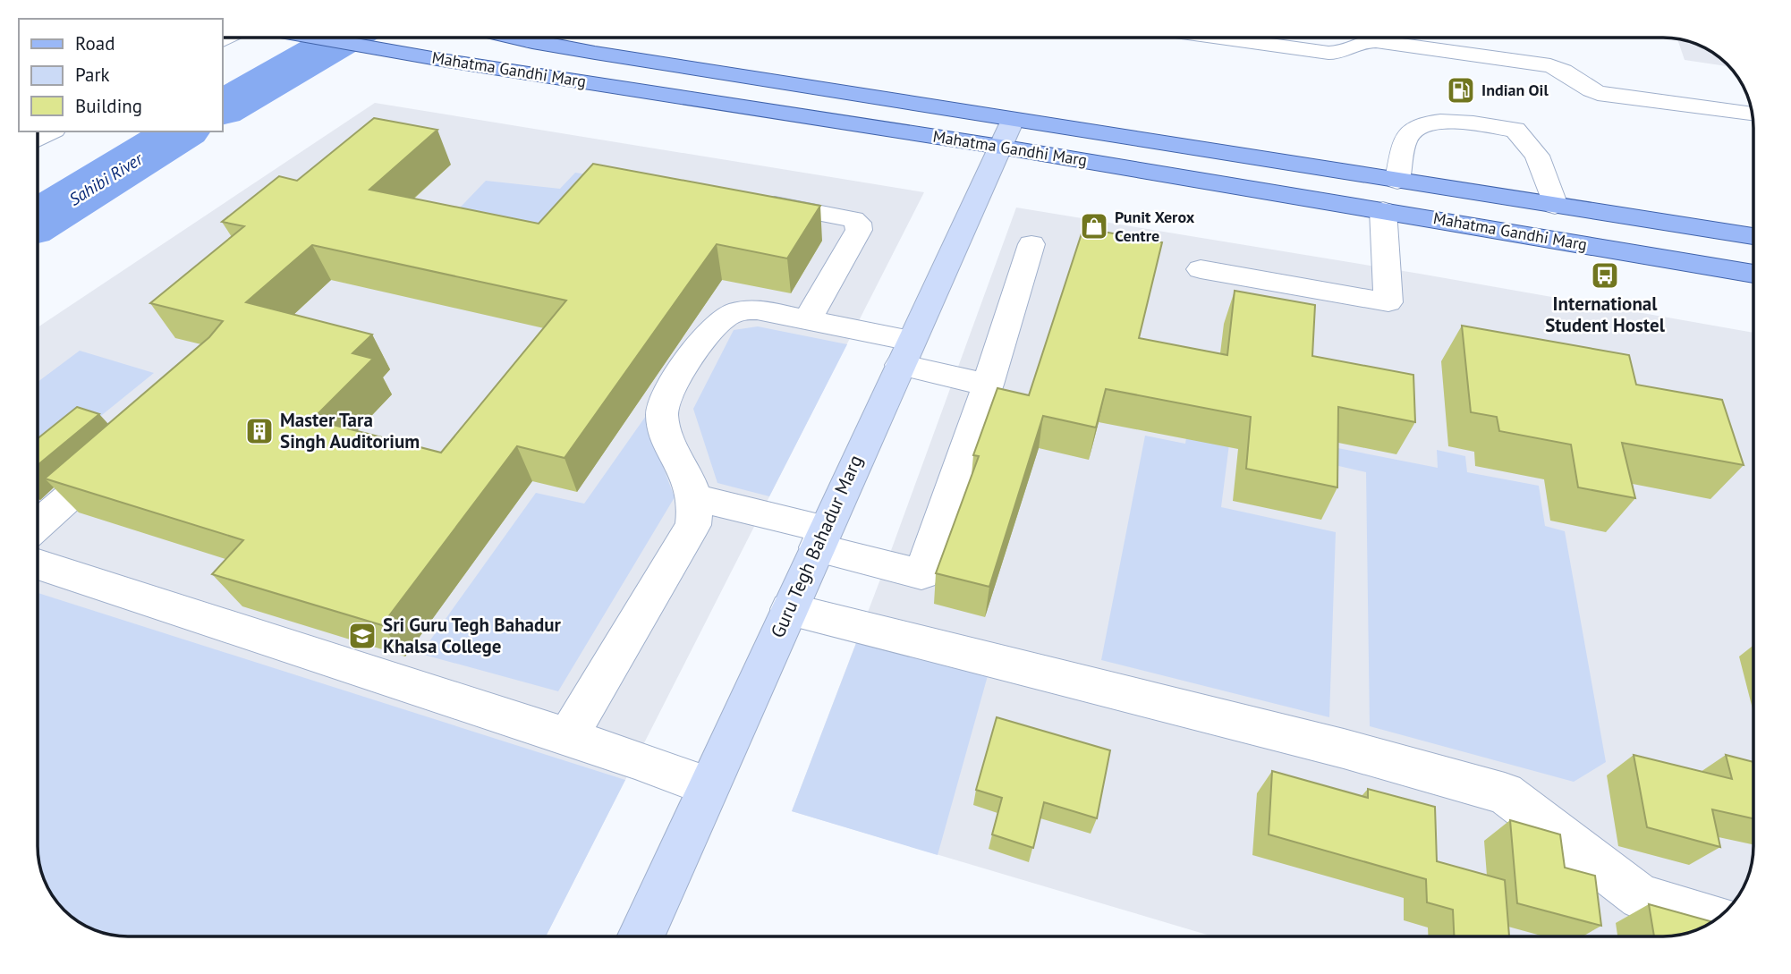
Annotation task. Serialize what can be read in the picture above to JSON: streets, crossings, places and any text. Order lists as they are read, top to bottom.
{
  "streets": {
    "main road": ["Mahatma Gandhi Marg"],
    "street": ["Guru Tegh Bahadur Marg"]
  },
  "crossings": [
    ["Mahatma Gandhi Marg", "Guru Tegh Bahadur Marg"]
  ],
  "water": ["Sahibi River"],
  "places": {
    "fuel station": ["Indian Oil"],
    "shop": ["Punit Xerox Centre"],
    "bus stop": ["International Student Hostel"],
    "building": ["Master Tara Singh Auditorium"],
    "school or university": ["Sri Guru Tegh Bahadur Khalsa College"]
  },
  "legend": ["Road", "Park", "Building"]
}
